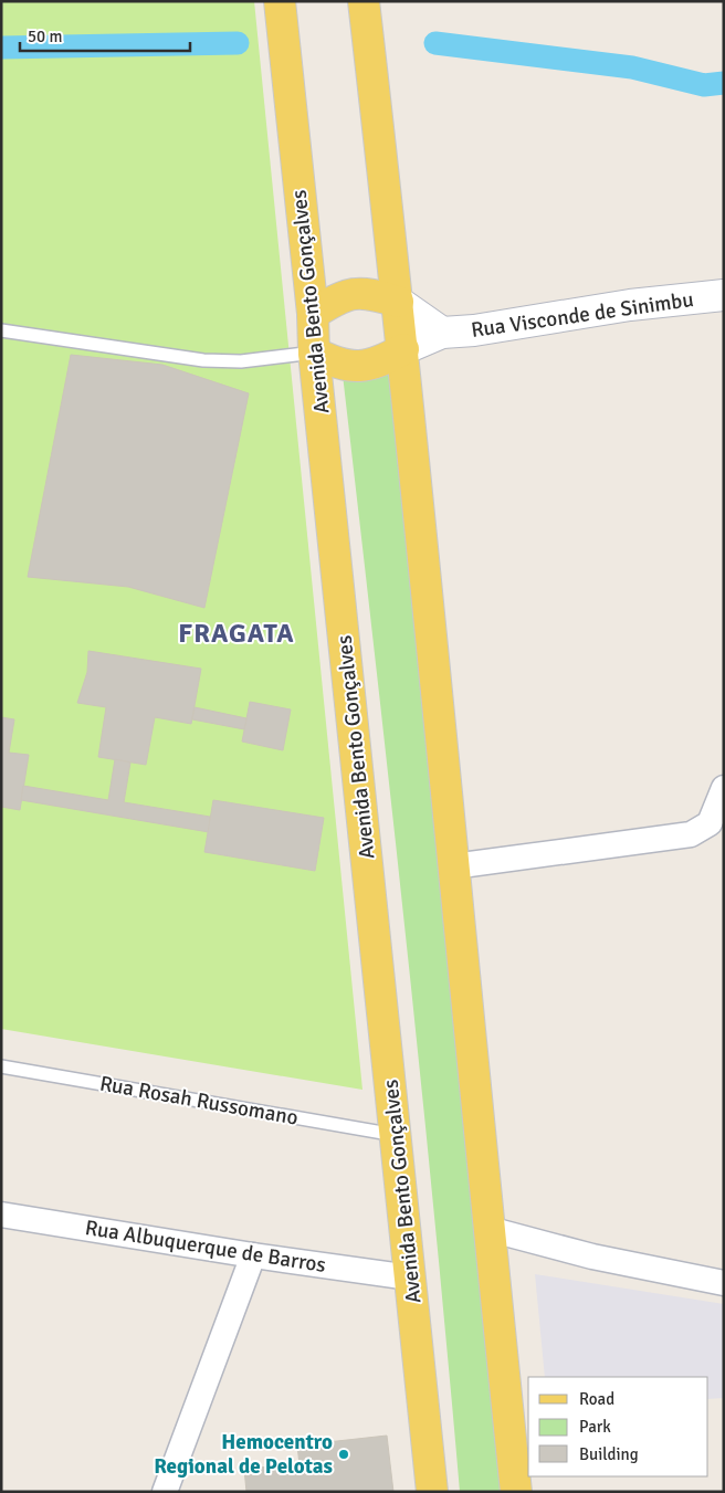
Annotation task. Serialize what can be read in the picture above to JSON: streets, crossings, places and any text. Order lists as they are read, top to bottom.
{
  "streets": {
    "main road": ["Avenida Bento Gonçalves"],
    "street": ["Rua Visconde de Sinimbu", "Rua Albuquerque de Barros"],
    "lane": ["Rua Rosah Russomano"]
  },
  "crossings": [
    ["Avenida Bento Gonçalves", "Rua Visconde de Sinimbu"],
    ["Avenida Bento Gonçalves", "Rua Rosah Russomano"],
    ["Avenida Bento Gonçalves", "Rua Albuquerque de Barros"]
  ],
  "districts": ["FRAGATA"],
  "places": ["Hemocentro Regional de Pelotas"],
  "legend": ["Road", "Park", "Building"],
  "scale_bar": "50 m"
}
